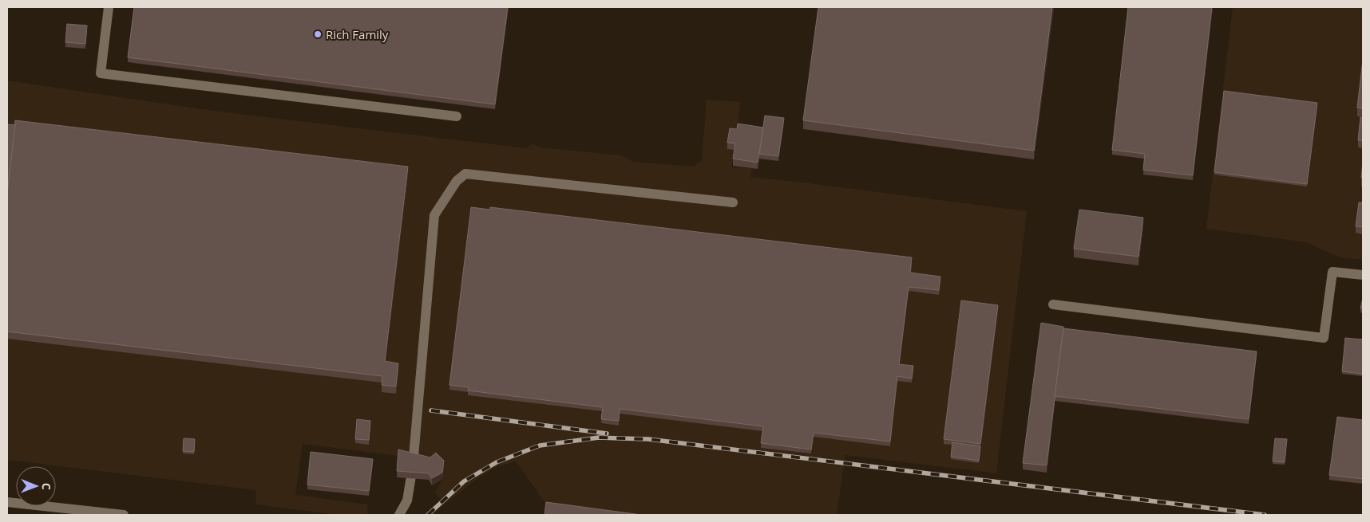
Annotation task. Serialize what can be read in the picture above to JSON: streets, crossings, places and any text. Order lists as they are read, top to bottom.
{
  "places": ["Rich Family"],
  "north": "right"
}
